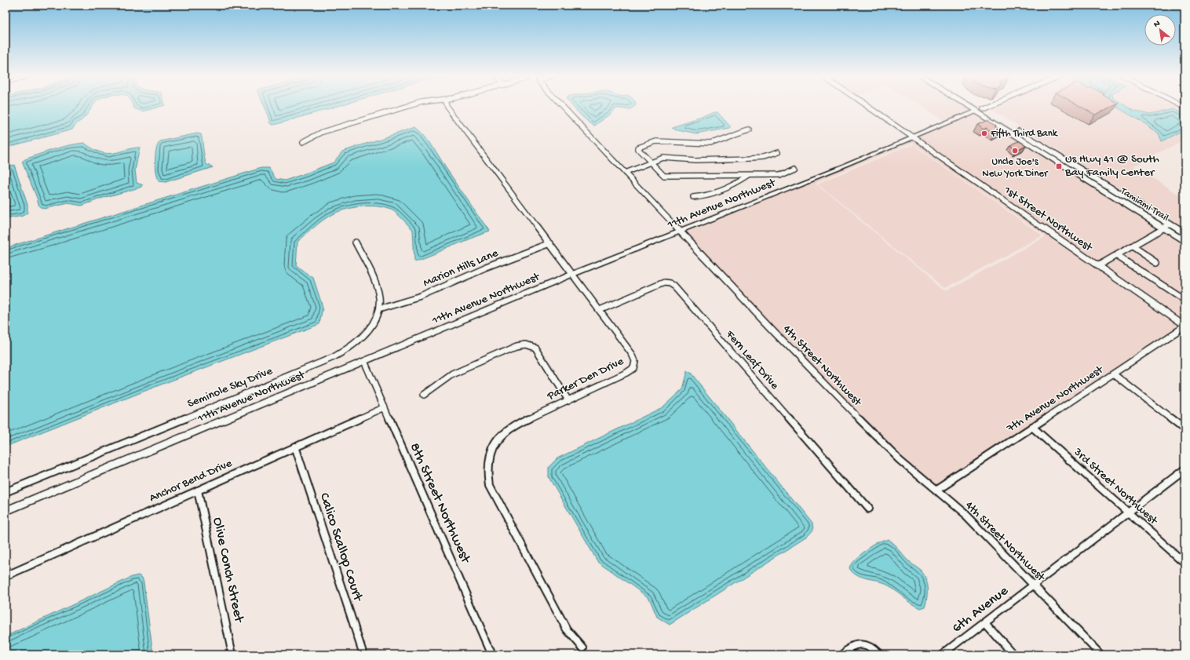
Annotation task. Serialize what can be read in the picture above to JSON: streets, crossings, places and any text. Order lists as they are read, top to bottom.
{
  "streets": {
    "main road": ["Tamiami Trail"],
    "street": [
      "11th Avenue Northwest",
      "1st Street Northwest",
      "Marion Hills Lane",
      "Fern Leaf Drive",
      "4th Street Northwest",
      "Parker Den Drive",
      "Seminole Sky Drive",
      "7th Avenue Northwest",
      "Anchor Bend Drive",
      "3rd Street Northwest",
      "8th Street Northwest",
      "Calico Scallop Court",
      "Olive Conch Street",
      "6th Avenue"
    ]
  },
  "crossings": [
    ["11th Avenue Northwest", "Tamiami Trail"],
    ["11th Avenue Northwest", "1st Street Northwest"],
    ["11th Avenue Northwest", "4th Street Northwest"],
    ["11th Avenue Northwest", "Parker Den Drive"],
    ["11th Avenue Northwest", "8th Street Northwest"],
    ["1st Street Northwest", "7th Avenue Northwest"],
    ["Marion Hills Lane", "Parker Den Drive"],
    ["Marion Hills Lane", "Seminole Sky Drive"],
    ["Fern Leaf Drive", "Parker Den Drive"],
    ["4th Street Northwest", "7th Avenue Northwest"],
    ["4th Street Northwest", "6th Avenue"],
    ["7th Avenue Northwest", "3rd Street Northwest"],
    ["Anchor Bend Drive", "8th Street Northwest"],
    ["Anchor Bend Drive", "Calico Scallop Court"],
    ["Anchor Bend Drive", "Olive Conch Street"],
    ["3rd Street Northwest", "6th Avenue"]
  ],
  "places": {
    "other": ["Fifth Third Bank", "Uncle Joe's New York Diner"],
    "transit": ["Us Hwy 41 @ South Bay Family Center"]
  },
  "north": "top left"
}
